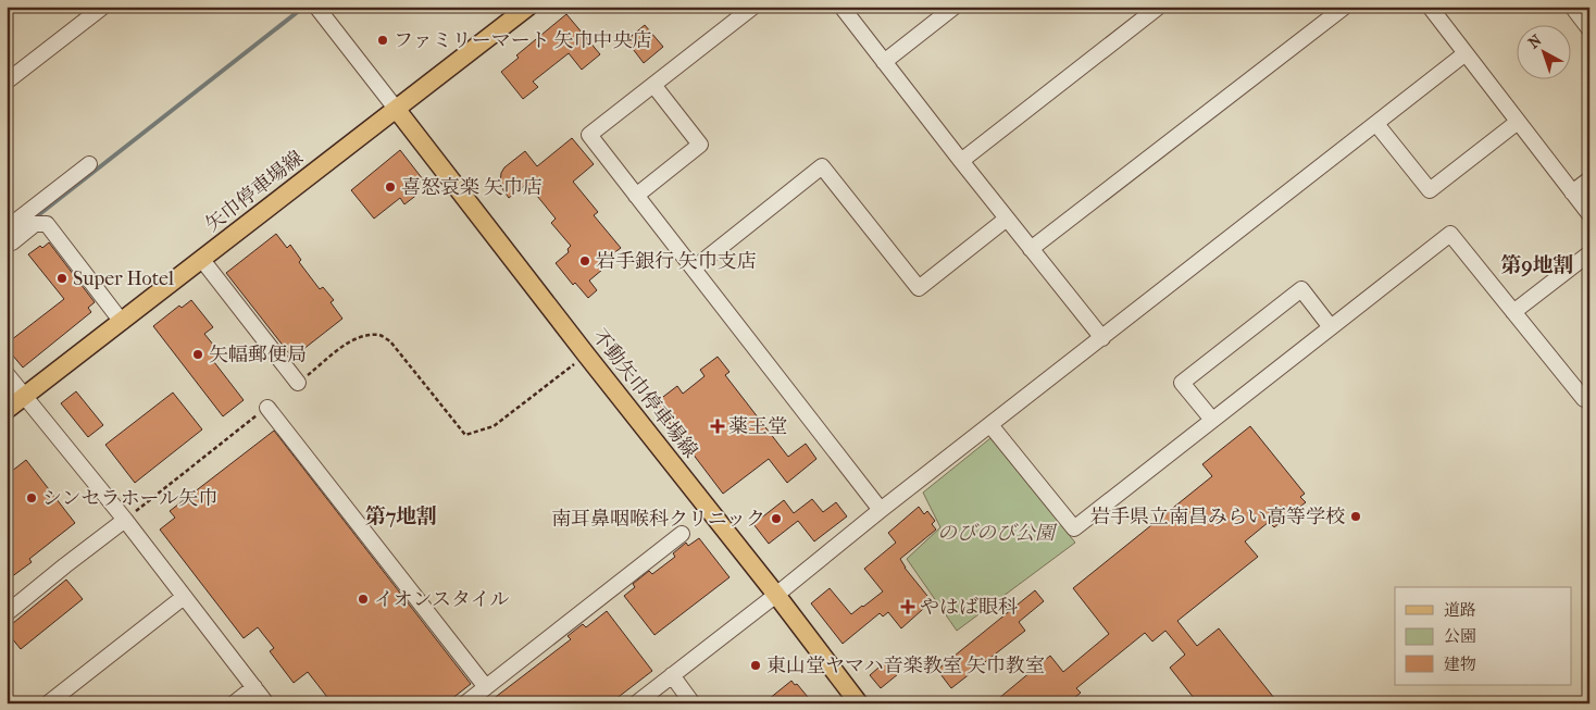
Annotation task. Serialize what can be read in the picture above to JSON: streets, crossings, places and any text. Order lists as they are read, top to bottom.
{
  "streets": {
    "main road": ["矢巾停車場線", "不動矢巾停車場線"]
  },
  "crossings": [
    ["矢巾停車場線", "不動矢巾停車場線"]
  ],
  "districts": ["第9地割", "第7地割"],
  "parks": ["のびのび公園"],
  "places": {
    "other": [
      "ファミリーマート 矢巾中央店",
      "喜怒哀楽 矢巾店",
      "岩手銀行 矢巾支店",
      "Super Hotel",
      "矢幅郵便局",
      "シンセラホール矢巾",
      "岩手県立南昌みらい高等学校",
      "南耳鼻咽喉科クリニック",
      "イオンスタイル",
      "東山堂ヤマハ音楽教室 矢巾教室"
    ],
    "health": ["薬王堂", "やはば眼科"]
  },
  "legend": ["道路", "公園", "建物"],
  "north": "top left"
}
